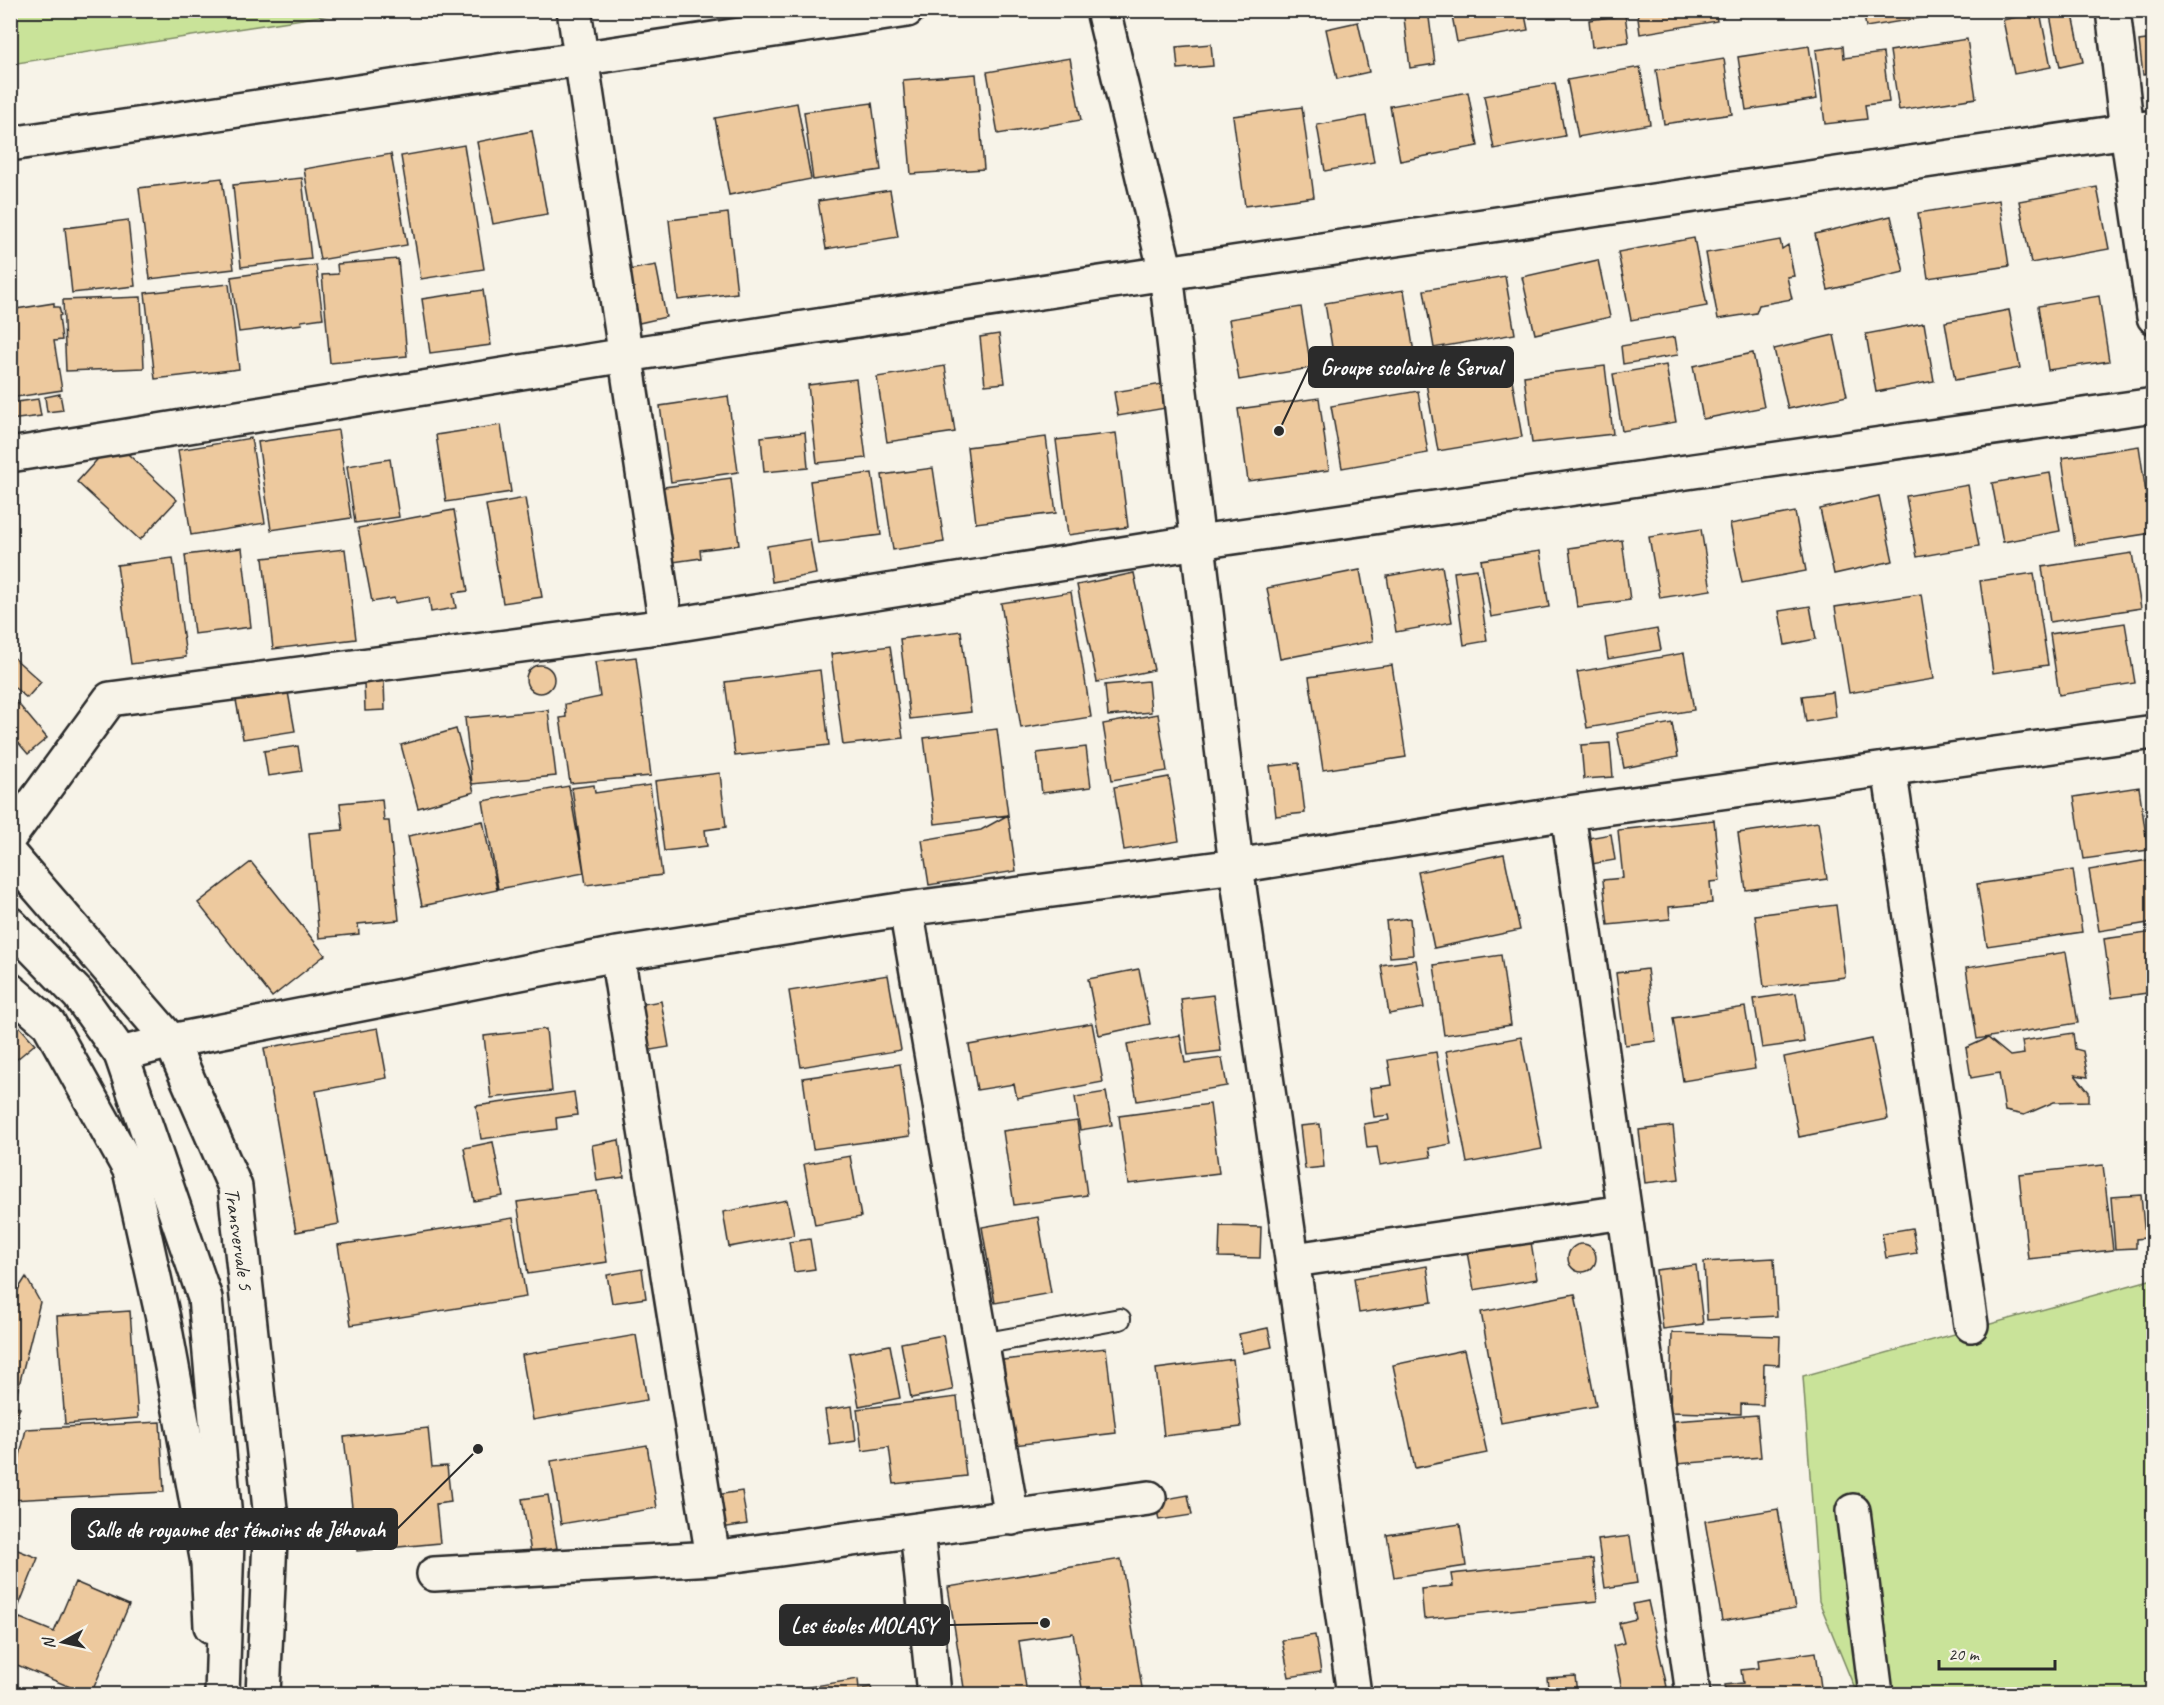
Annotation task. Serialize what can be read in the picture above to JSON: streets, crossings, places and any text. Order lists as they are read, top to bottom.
{
  "streets": {
    "street": ["Transvervale 5"]
  },
  "places": ["Groupe scolaire le Serval", "Salle de royaume des témoins de Jéhovah", "Les écoles MOLASY"],
  "scale_bar": "20 m",
  "north": "left"
}
